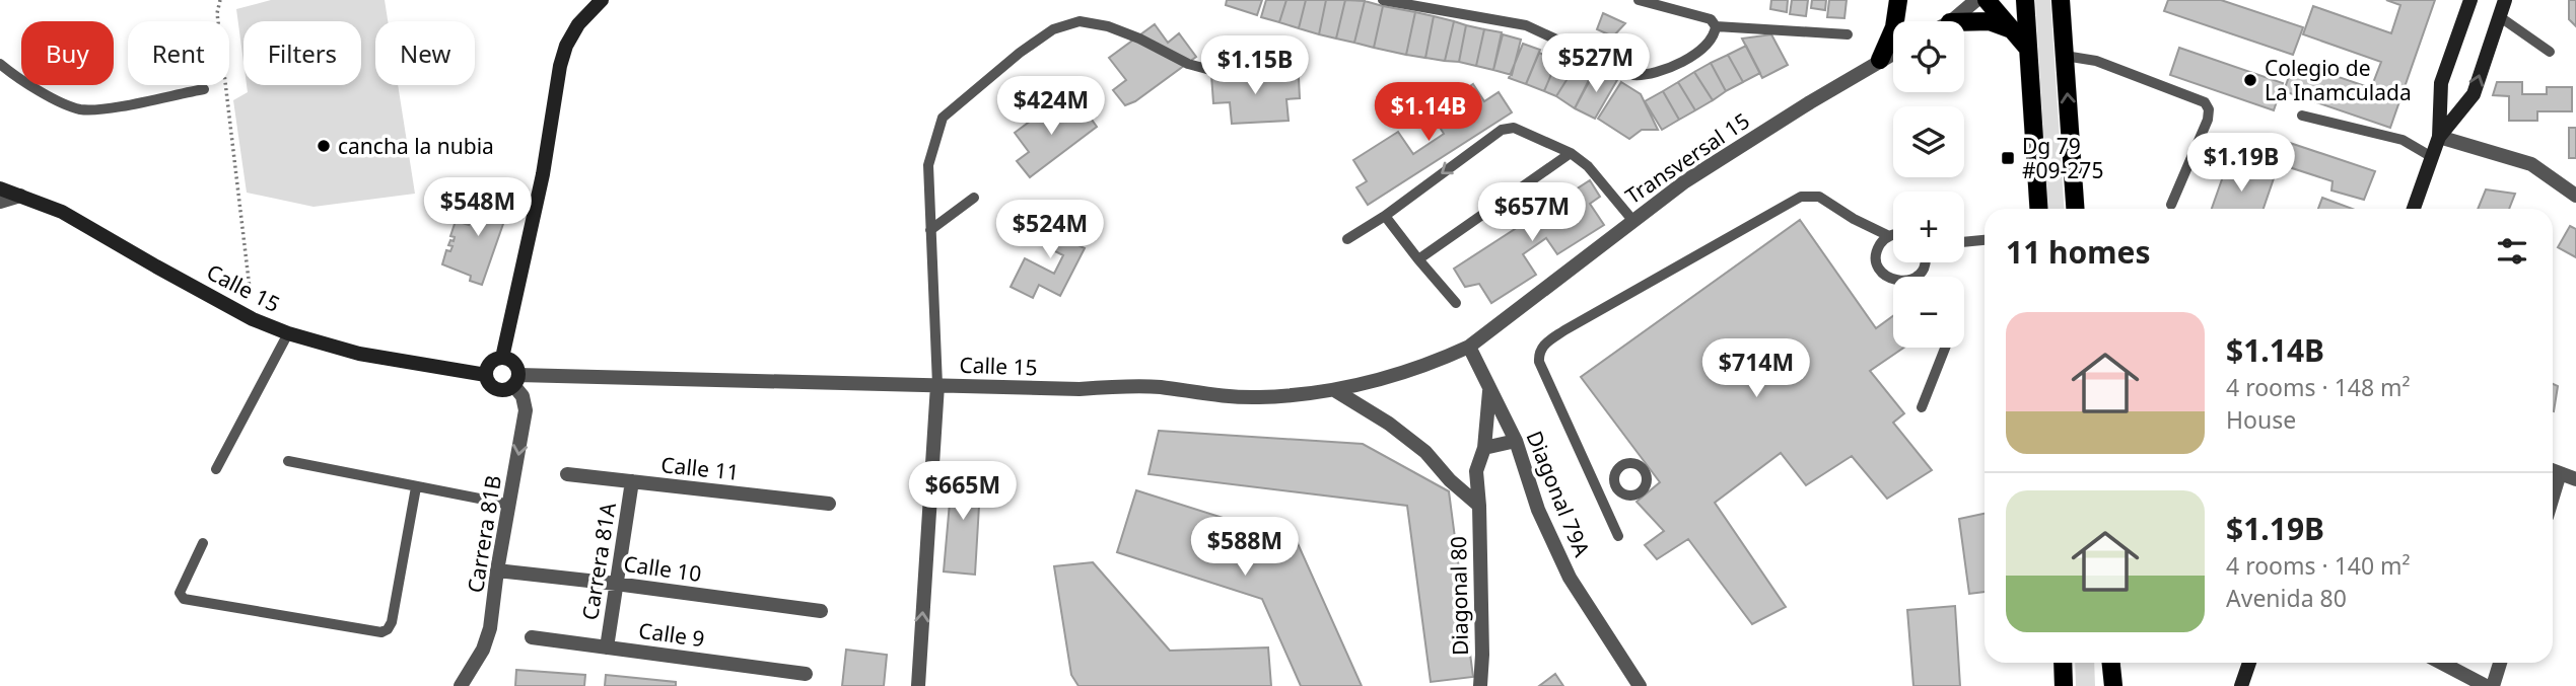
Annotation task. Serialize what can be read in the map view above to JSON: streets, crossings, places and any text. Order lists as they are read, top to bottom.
{
  "streets": {
    "street": [
      "Transversal 15",
      "Calle 15",
      "Calle 11",
      "Diagonal 79A",
      "Carrera 81B",
      "Carrera 81A",
      "Calle 10",
      "Diagonal 80",
      "Calle 9"
    ]
  },
  "crossings": [
    ["Transversal 15", "Calle 15"],
    ["Transversal 15", "Diagonal 79A"],
    ["Calle 15", "Diagonal 79A"],
    ["Calle 15", "Carrera 81B"],
    ["Calle 15", "Diagonal 80"],
    ["Calle 11", "Carrera 81A"],
    ["Diagonal 79A", "Diagonal 80"],
    ["Carrera 81B", "Calle 10"],
    ["Carrera 81A", "Calle 10"],
    ["Carrera 81A", "Calle 9"]
  ],
  "one_way": ["Carrera 81B"],
  "places": {
    "other": ["Colegio de La Inamculada", "cancha la nubia"],
    "transit": ["Dg 79 #09-275"]
  },
  "page": {
    "map_buttons": ["+", "−"],
    "chip": [
      "Buy",
      "Rent",
      "Filters",
      "New"
    ],
    "price": [
      "$527M",
      "$1.15B",
      "$424M",
      "$1.14B",
      "$1.19B",
      "$548M",
      "$657M",
      "$524M",
      "$714M",
      "$665M",
      "$588M"
    ],
    "heading": "11 homes",
    "list": [
      {
        "name": "$1.14B",
        "note": "4 rooms · 148 m² · House"
      },
      {
        "name": "$1.19B",
        "note": "4 rooms · 140 m² · Avenida 80"
      }
    ]
  }
}
